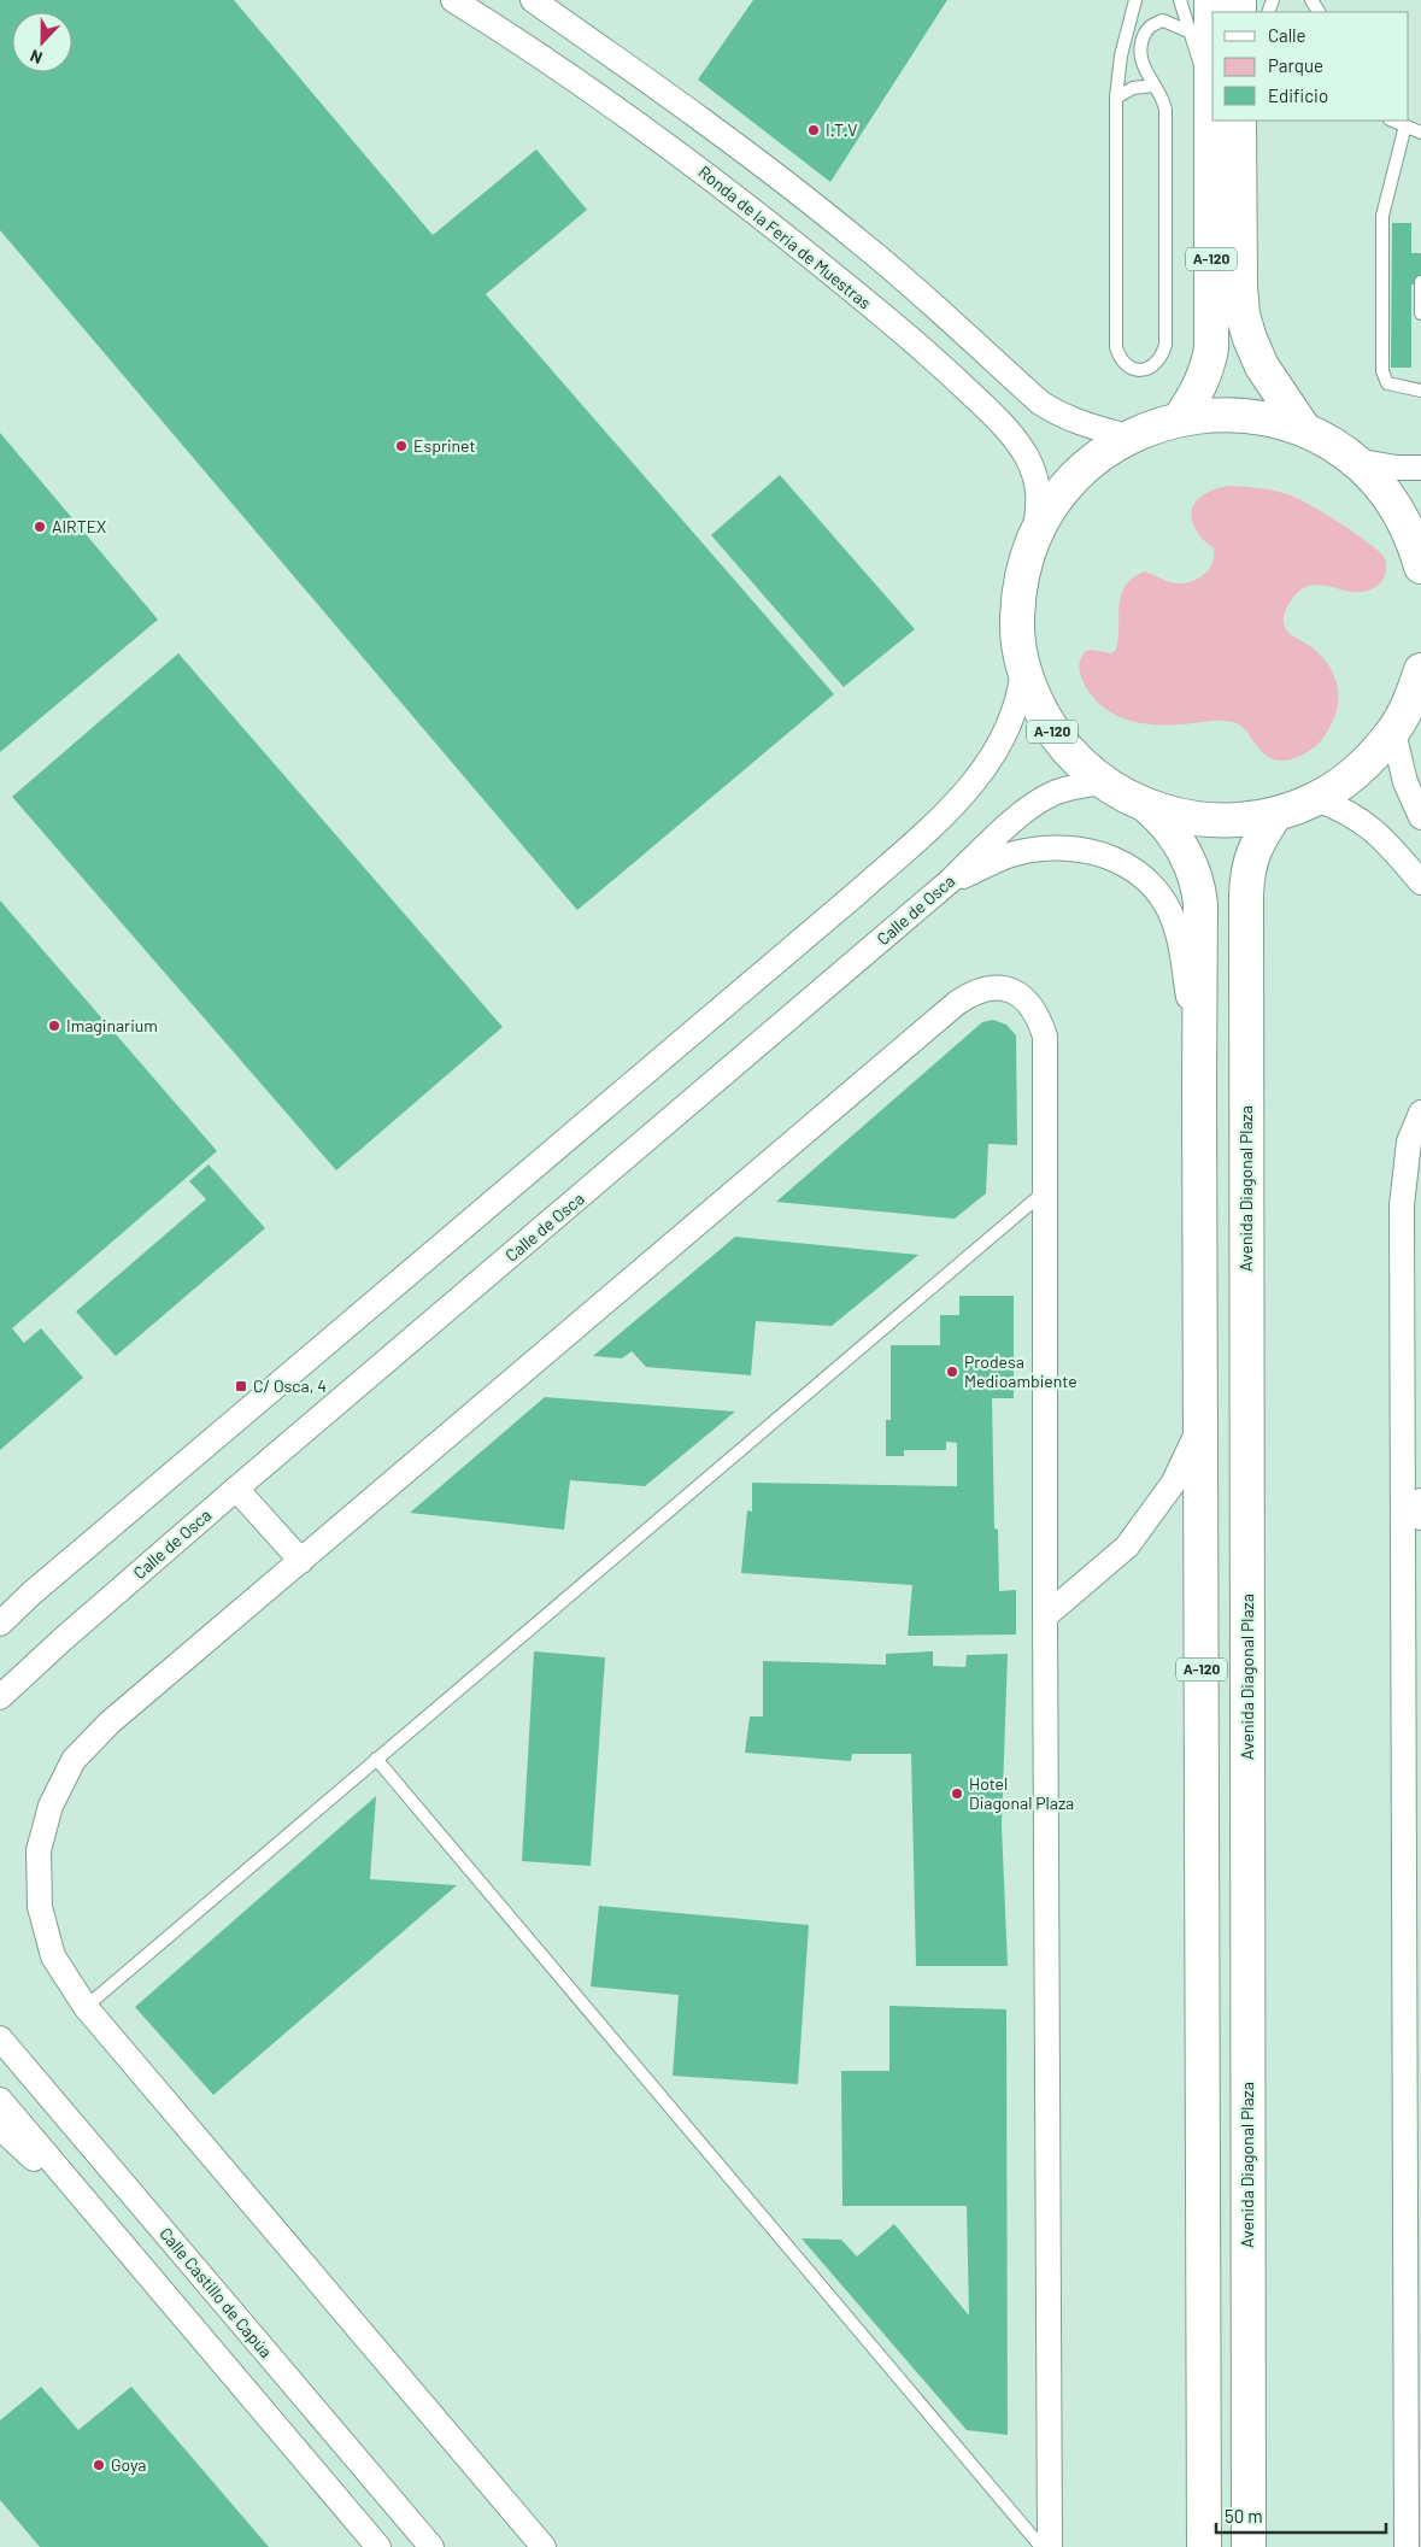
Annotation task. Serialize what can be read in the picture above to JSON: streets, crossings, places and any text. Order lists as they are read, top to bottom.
{
  "streets": {
    "main road": ["A-120", "Avenida Diagonal Plaza"],
    "street": ["Ronda de la Feria de Muestras", "Calle de Osca", "Calle Castillo de Capúa"]
  },
  "crossings": [
    ["Ronda de la Feria de Muestras", "A-120"],
    ["A-120", "Calle de Osca"],
    ["A-120", "Avenida Diagonal Plaza"]
  ],
  "places": {
    "other": [
      "I.T.V",
      "Esprinet",
      "AIRTEX",
      "Imaginarium",
      "Prodesa Medioambiente",
      "Hotel Diagonal Plaza",
      "Goya"
    ],
    "transit": ["C/ Osca, 4"]
  },
  "legend": ["Calle", "Parque", "Edificio"],
  "scale_bar": "50 m",
  "north": "bottom"
}
